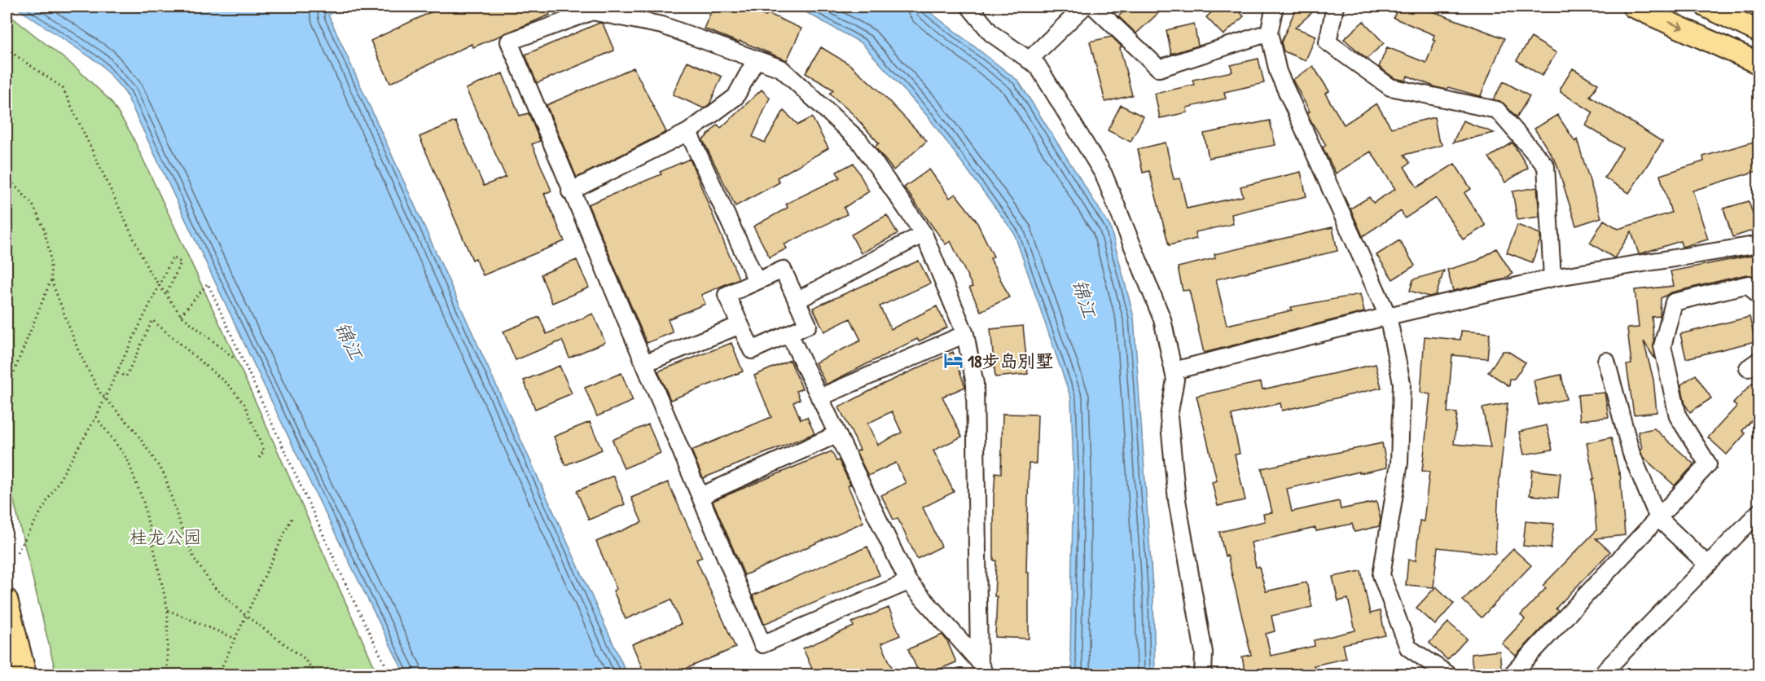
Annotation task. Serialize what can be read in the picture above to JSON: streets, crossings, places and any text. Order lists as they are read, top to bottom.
{
  "water": ["锦江"],
  "parks": ["桂龙公园"],
  "places": {
    "hotel": ["18步岛别墅"]
  }
}
